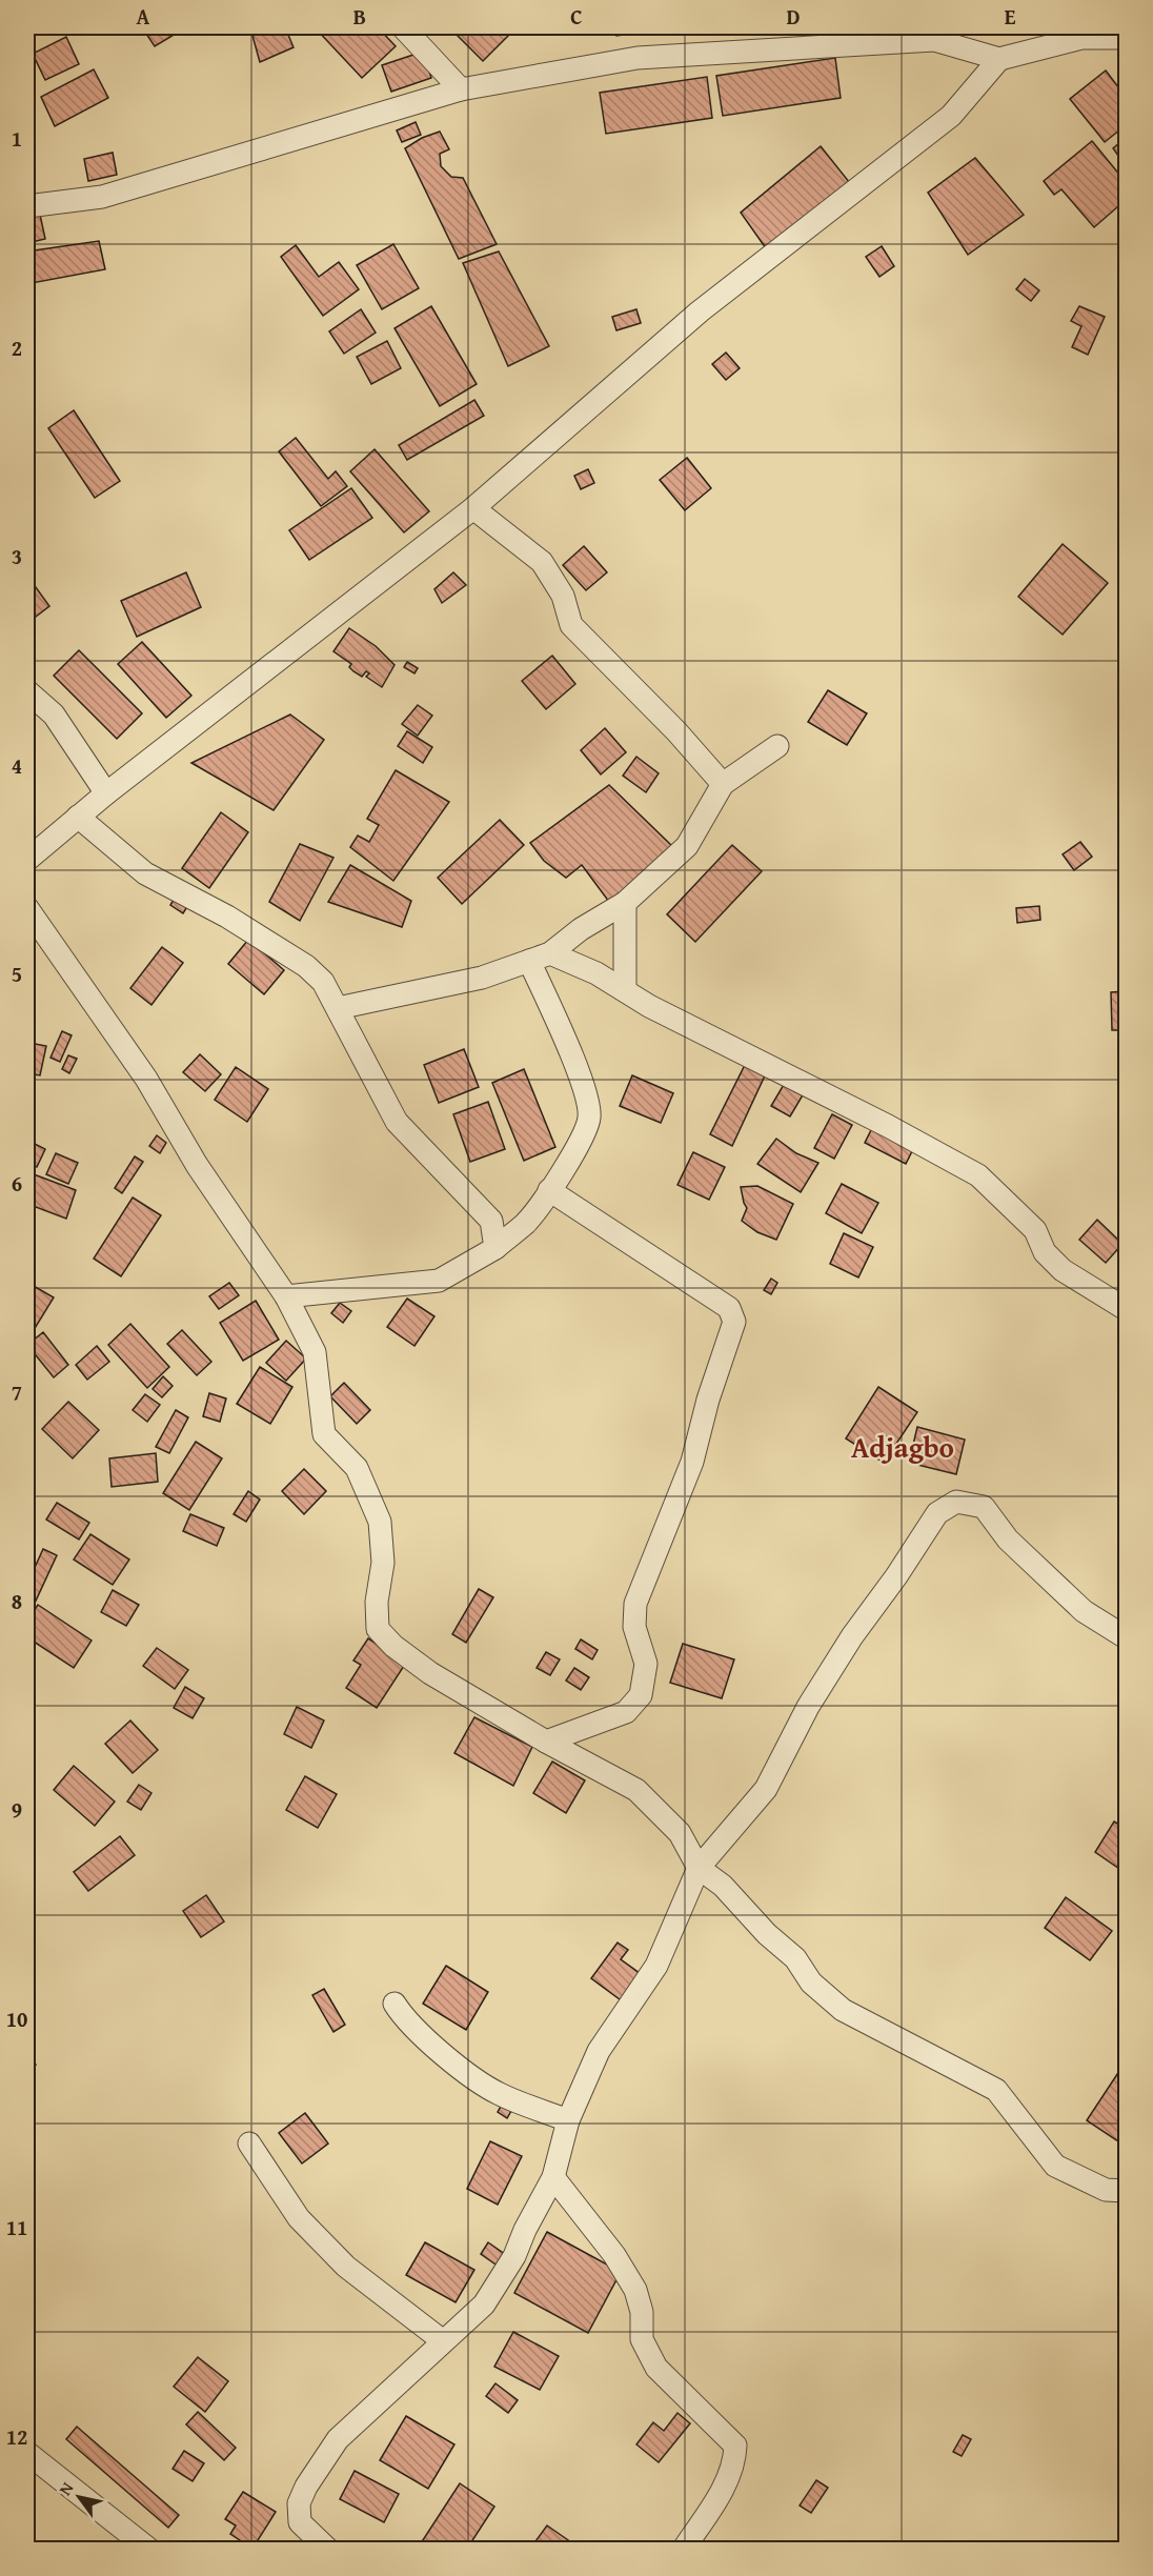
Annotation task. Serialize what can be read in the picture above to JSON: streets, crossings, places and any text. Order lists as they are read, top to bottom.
{
  "districts": ["Adjagbo"],
  "north": "top left",
  "grid": {
    "columns": [
      "A",
      "B",
      "C",
      "D",
      "E"
    ],
    "rows": [
      "1",
      "2",
      "3",
      "4",
      "5",
      "6",
      "7",
      "8",
      "9",
      "10",
      "11",
      "12"
    ]
  }
}
